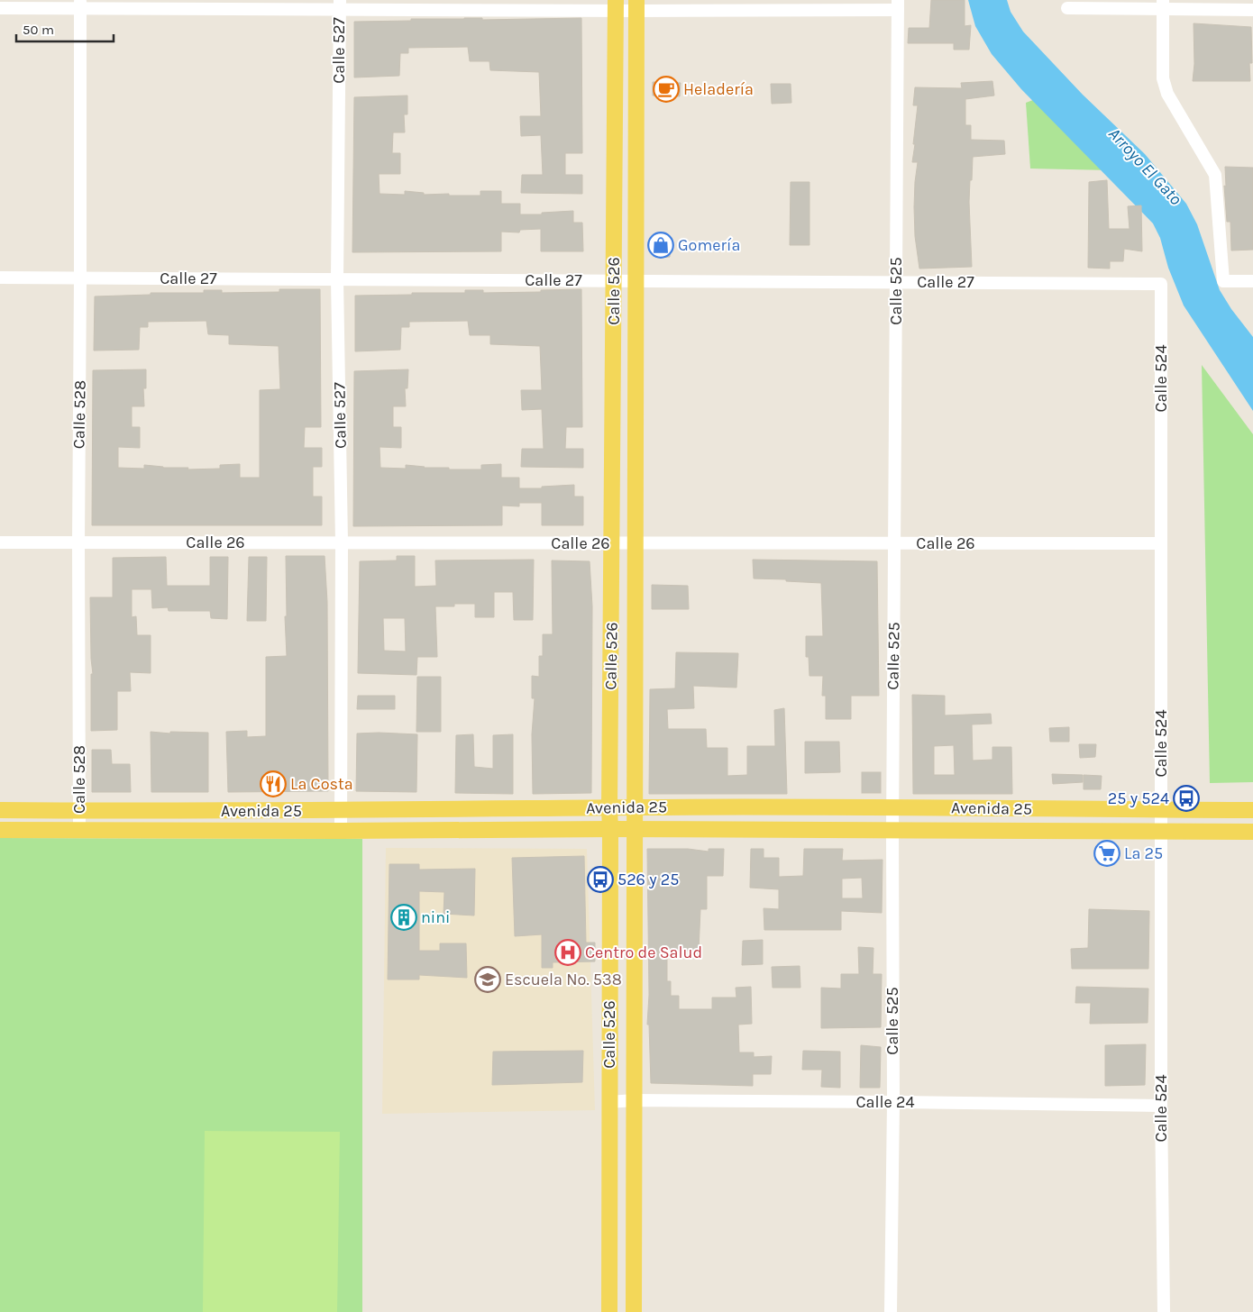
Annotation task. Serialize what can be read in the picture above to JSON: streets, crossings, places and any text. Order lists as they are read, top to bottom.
{
  "streets": {
    "main road": ["Calle 526", "Avenida 25"],
    "street": [
      "Calle 527",
      "Calle 27",
      "Calle 525",
      "Calle 524",
      "Calle 528",
      "Calle 26",
      "Calle 24"
    ]
  },
  "crossings": [
    ["Calle 527", "Calle 27"],
    ["Calle 527", "Calle 26"],
    ["Calle 527", "Avenida 25"],
    ["Calle 27", "Calle 526"],
    ["Calle 27", "Calle 525"],
    ["Calle 27", "Calle 524"],
    ["Calle 27", "Calle 528"],
    ["Calle 526", "Calle 26"],
    ["Calle 526", "Avenida 25"],
    ["Calle 526", "Calle 24"],
    ["Calle 525", "Calle 26"],
    ["Calle 525", "Avenida 25"],
    ["Calle 525", "Calle 24"],
    ["Calle 524", "Calle 26"],
    ["Calle 524", "Avenida 25"],
    ["Calle 524", "Calle 24"],
    ["Calle 528", "Calle 26"],
    ["Calle 528", "Avenida 25"]
  ],
  "water": ["Arroyo El Gato"],
  "places": {
    "cafe": ["Heladería"],
    "shop": ["Gomería"],
    "restaurant": ["La Costa"],
    "bus stop": ["25 y 524", "526 y 25"],
    "supermarket": ["La 25"],
    "building": ["nini"],
    "hospital": ["Centro de Salud"],
    "school or university": ["Escuela No. 538"]
  },
  "scale_bar": "50 m"
}
